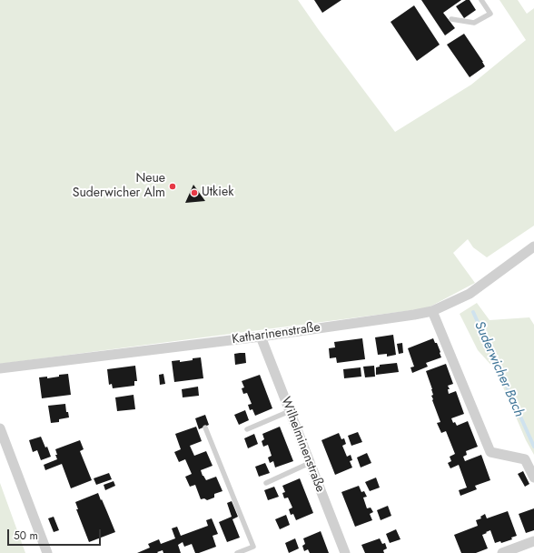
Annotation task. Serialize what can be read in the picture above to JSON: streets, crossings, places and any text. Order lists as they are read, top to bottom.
{
  "streets": {
    "street": ["Katharinenstraße", "Wilhelminenstraße"]
  },
  "crossings": [
    ["Katharinenstraße", "Wilhelminenstraße"]
  ],
  "water": ["Suderwicher Bach"],
  "places": ["Neue Suderwicher Alm", "Utkiek"],
  "scale_bar": "50 m"
}
